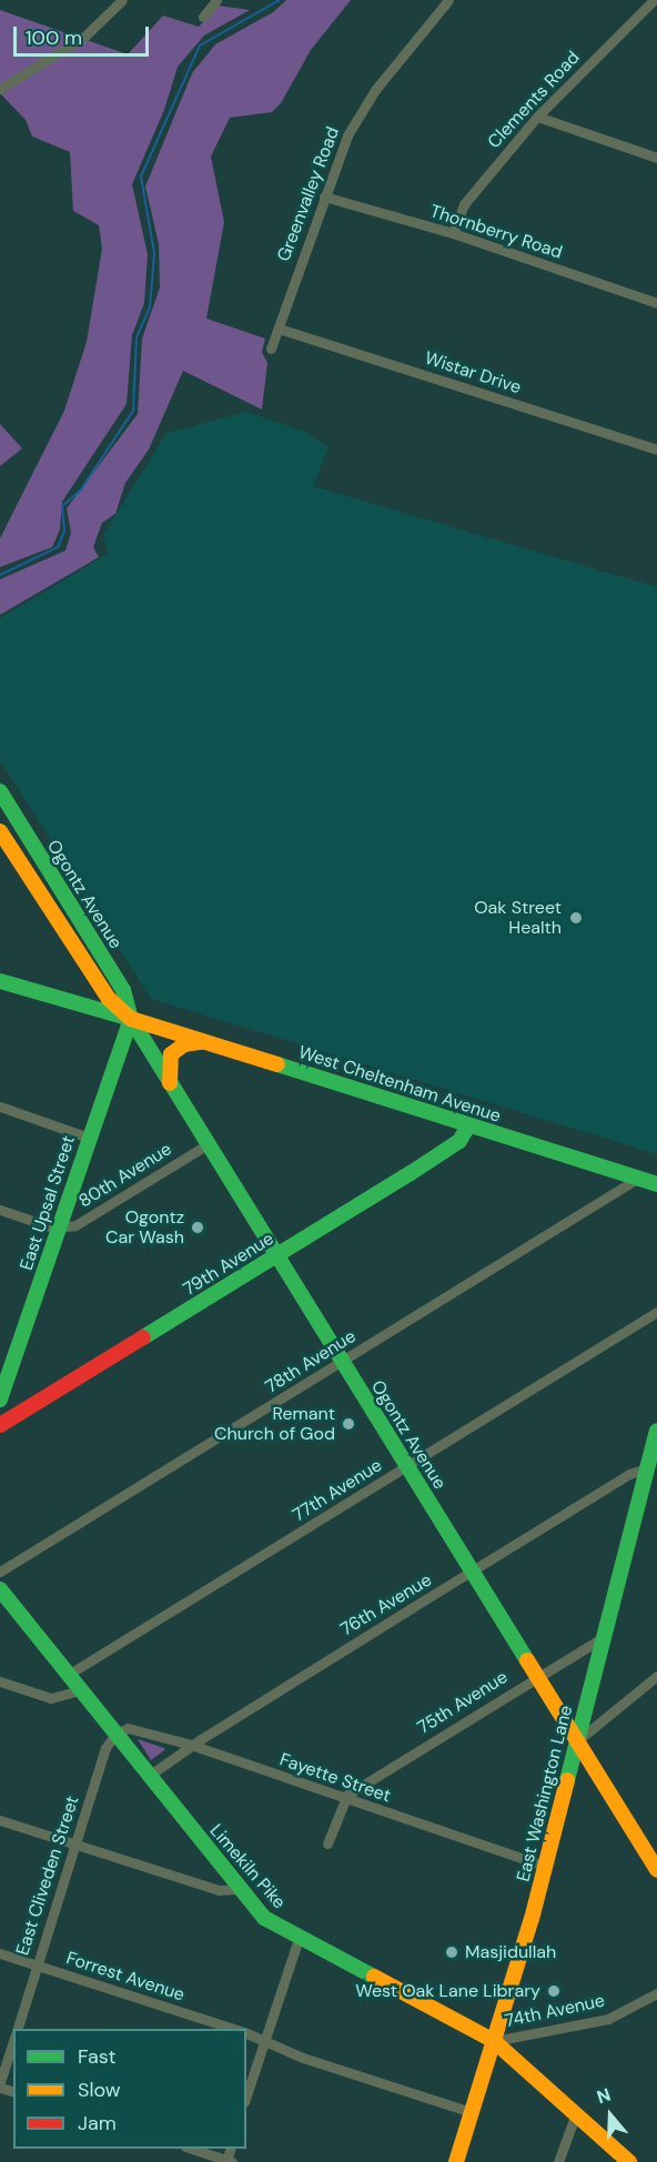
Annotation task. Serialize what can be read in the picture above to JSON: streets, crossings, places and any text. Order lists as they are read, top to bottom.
{
  "streets": {
    "main road": [
      "Ogontz Avenue",
      "West Cheltenham Avenue",
      "East Upsal Street",
      "79th Avenue",
      "East Washington Lane",
      "Limekiln Pike"
    ],
    "street": [
      "Clements Road",
      "Greenvalley Road",
      "Thornberry Road",
      "Wistar Drive",
      "80th Avenue",
      "78th Avenue",
      "77th Avenue",
      "76th Avenue",
      "75th Avenue",
      "Fayette Street",
      "East Cliveden Street",
      "Forrest Avenue",
      "74th Avenue"
    ]
  },
  "crossings": [
    ["Clements Road", "Thornberry Road"],
    ["Greenvalley Road", "Thornberry Road"],
    ["Greenvalley Road", "Wistar Drive"],
    ["Ogontz Avenue", "West Cheltenham Avenue"],
    ["Ogontz Avenue", "80th Avenue"],
    ["Ogontz Avenue", "East Upsal Street"],
    ["Ogontz Avenue", "79th Avenue"],
    ["Ogontz Avenue", "78th Avenue"],
    ["Ogontz Avenue", "77th Avenue"],
    ["Ogontz Avenue", "76th Avenue"],
    ["Ogontz Avenue", "75th Avenue"],
    ["Ogontz Avenue", "East Washington Lane"],
    ["West Cheltenham Avenue", "East Upsal Street"],
    ["West Cheltenham Avenue", "79th Avenue"],
    ["West Cheltenham Avenue", "78th Avenue"],
    ["80th Avenue", "East Upsal Street"],
    ["77th Avenue", "Limekiln Pike"],
    ["76th Avenue", "Fayette Street"],
    ["76th Avenue", "East Washington Lane"],
    ["76th Avenue", "Limekiln Pike"],
    ["75th Avenue", "Fayette Street"],
    ["75th Avenue", "East Washington Lane"],
    ["Fayette Street", "East Washington Lane"],
    ["Fayette Street", "Limekiln Pike"],
    ["Fayette Street", "East Cliveden Street"],
    ["East Washington Lane", "Limekiln Pike"],
    ["East Washington Lane", "Forrest Avenue"],
    ["East Washington Lane", "74th Avenue"],
    ["Limekiln Pike", "East Cliveden Street"],
    ["Limekiln Pike", "74th Avenue"],
    ["East Cliveden Street", "Forrest Avenue"]
  ],
  "places": [
    "Oak Street Health",
    "Ogontz Car Wash",
    "Remant Church of God",
    "Masjidullah",
    "West Oak Lane Library"
  ],
  "legend": ["Fast", "Slow", "Jam"],
  "scale_bar": "100 m",
  "north": "top"
}
